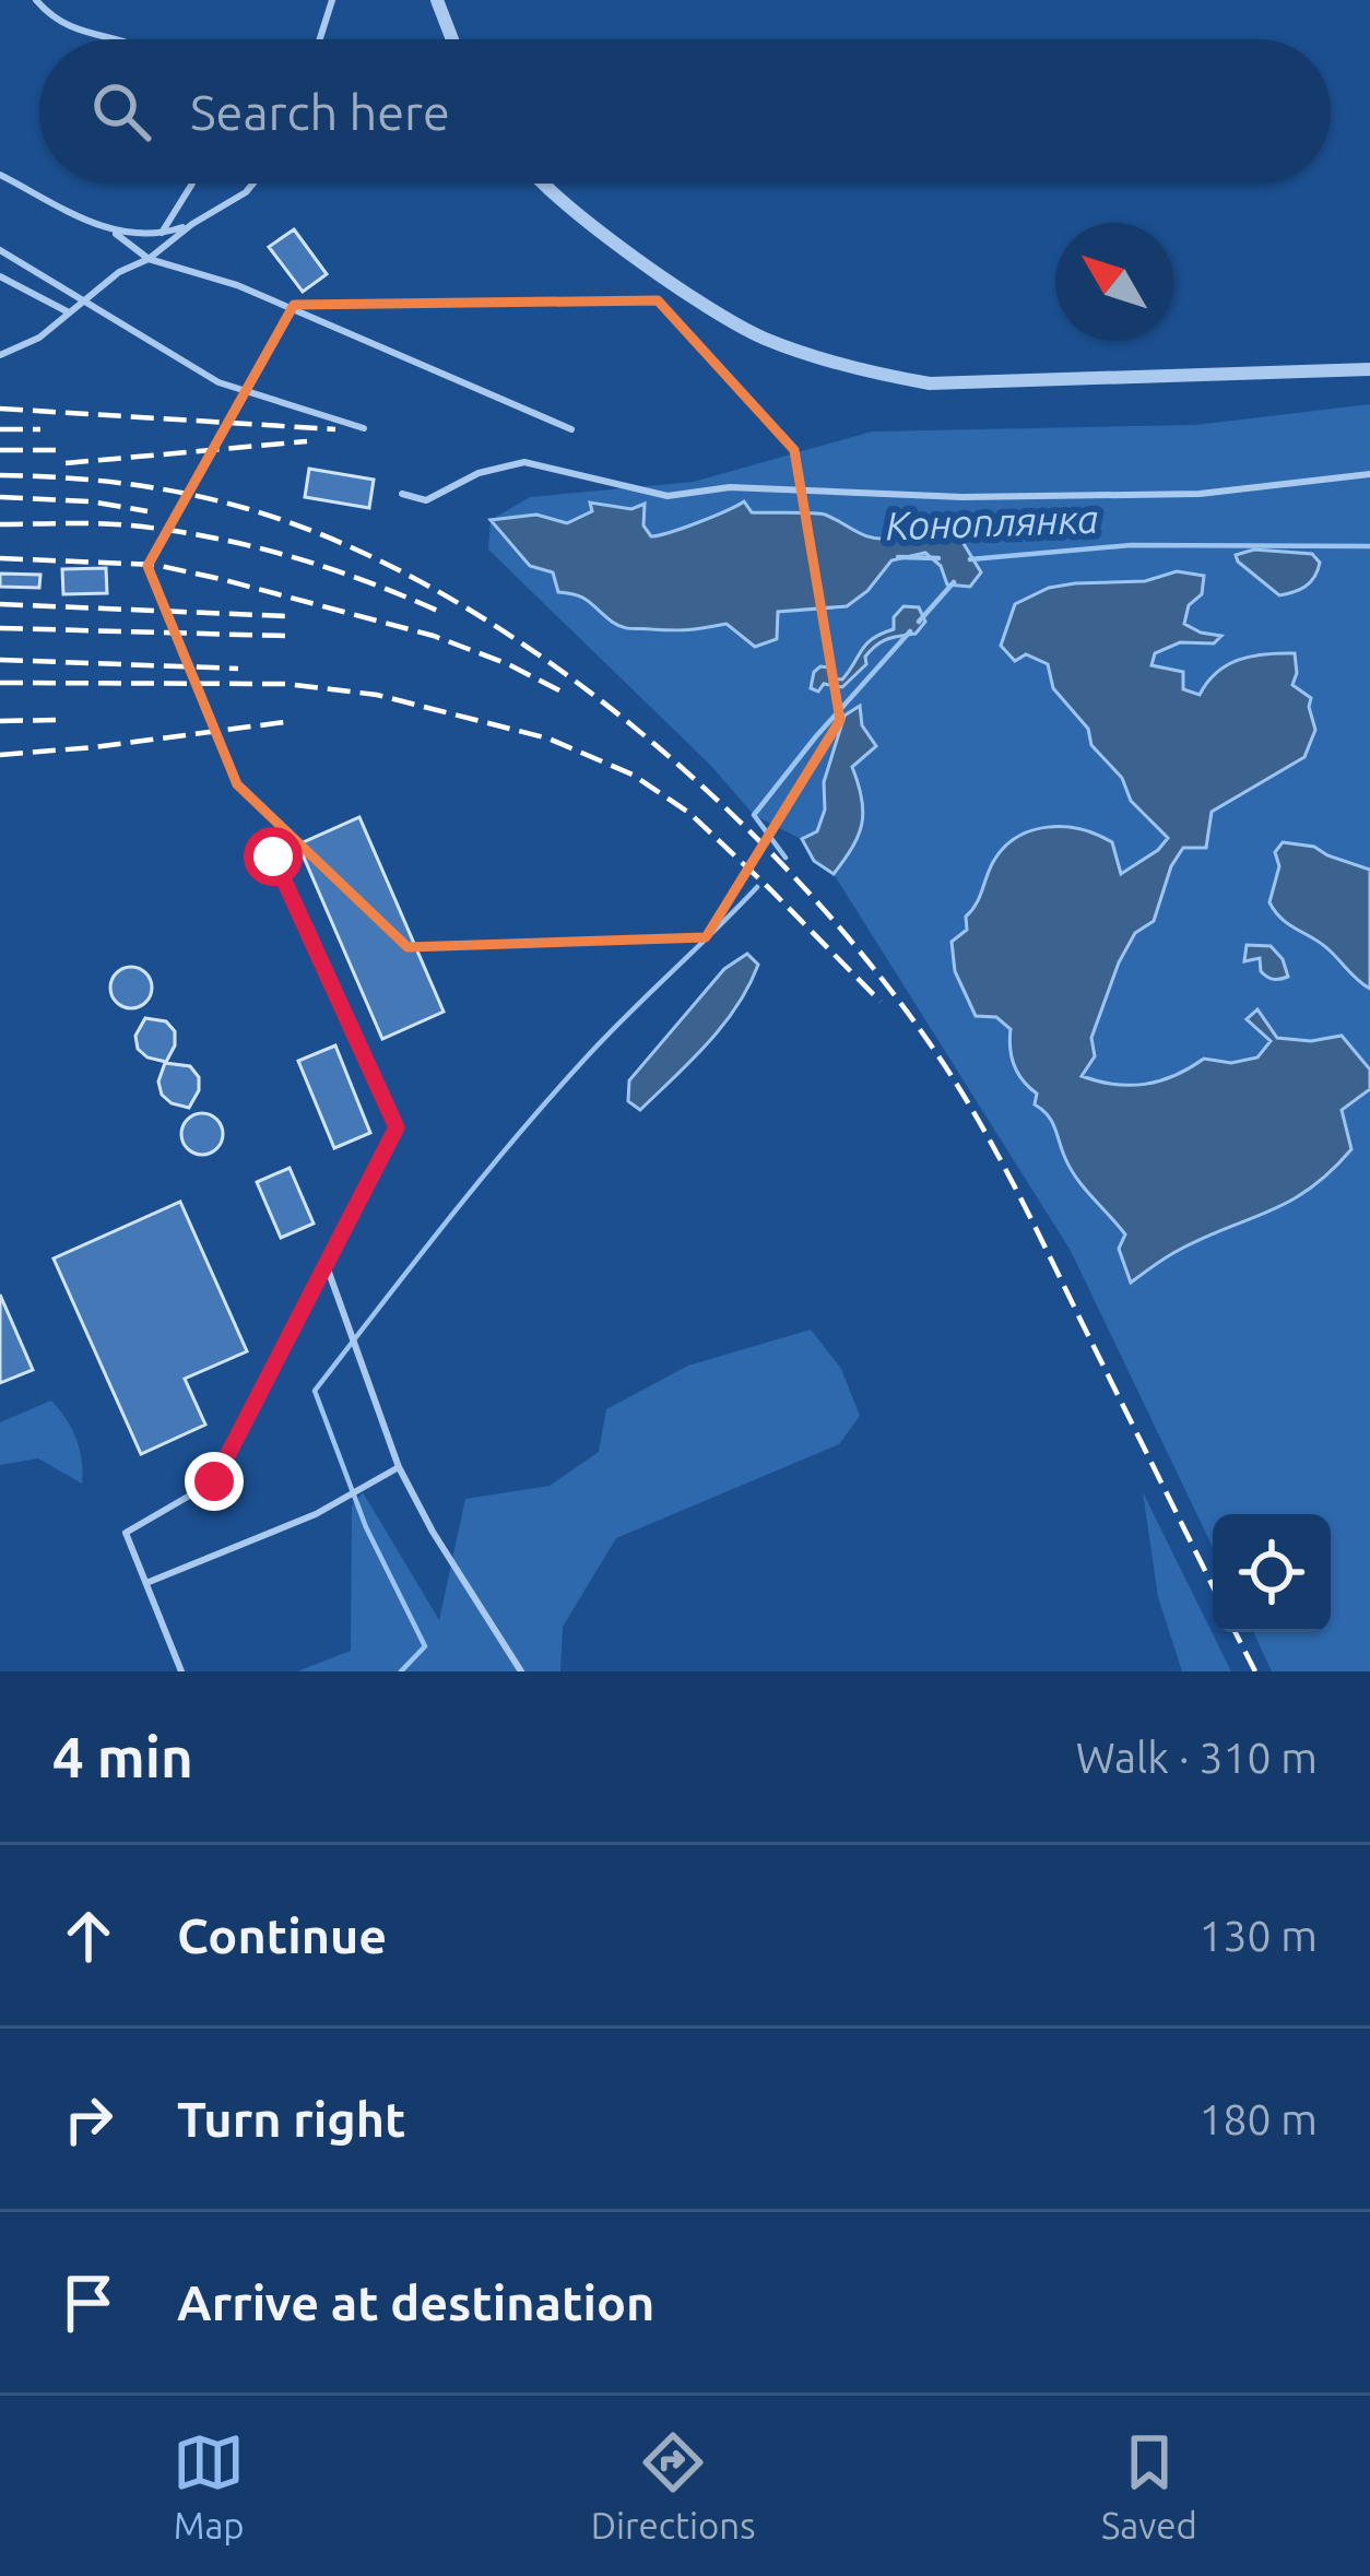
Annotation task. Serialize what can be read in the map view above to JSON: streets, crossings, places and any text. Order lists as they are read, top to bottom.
{
  "water": ["Коноплянка"],
  "north": "top left",
  "page": {
    "search": "Search here",
    "heading": ["4 min", "Walk · 310 m"],
    "list": [
      ["Continue", "130 m"],
      ["Turn right", "180 m"],
      "Arrive at destination"
    ],
    "nav": ["Map", "Directions", "Saved"]
  }
}
